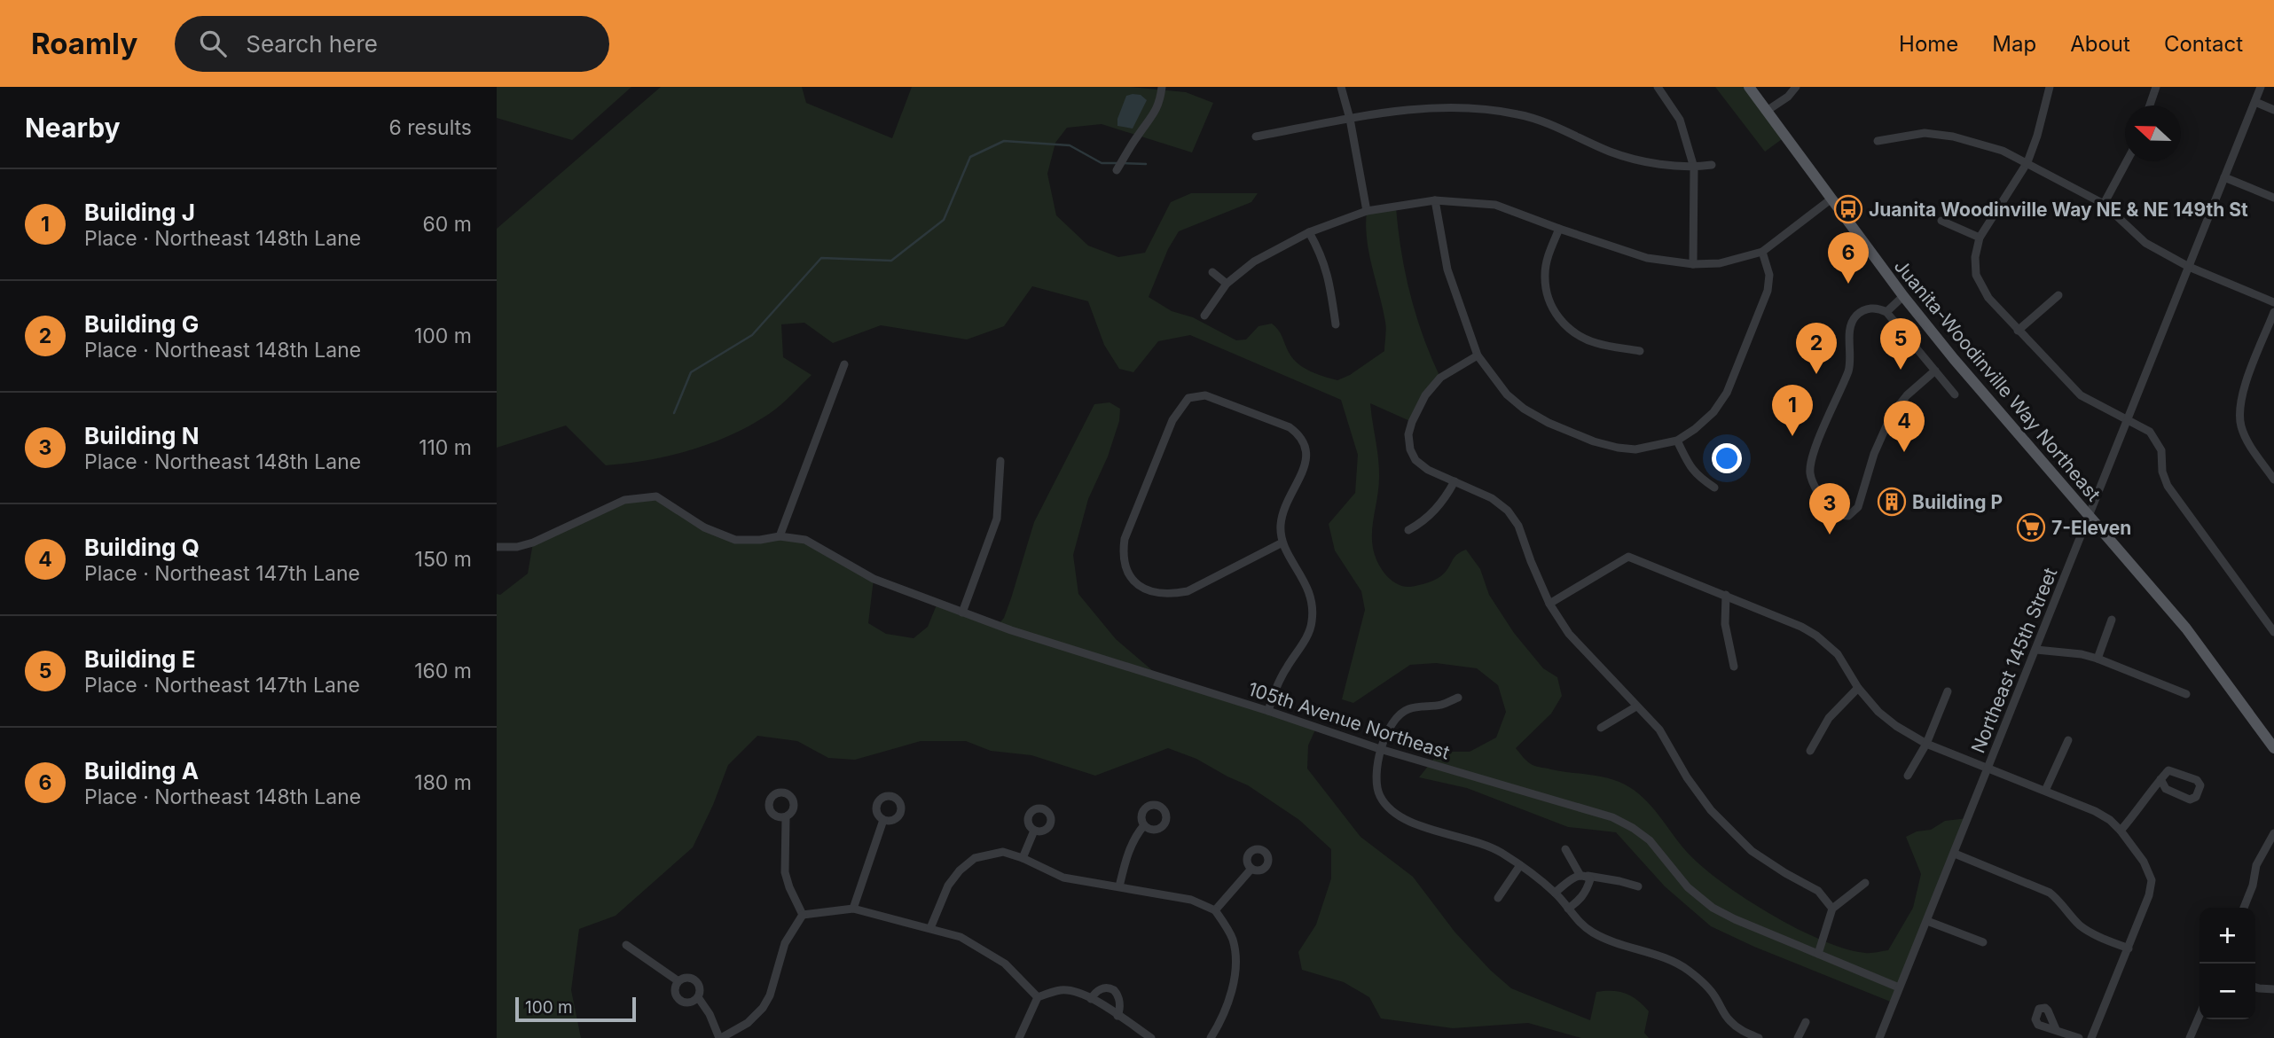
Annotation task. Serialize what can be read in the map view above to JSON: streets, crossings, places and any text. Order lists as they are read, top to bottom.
{
  "streets": {
    "main road": ["Juanita-Woodinville Way Northeast"],
    "street": ["Northeast 145th Street", "105th Avenue Northeast"]
  },
  "crossings": [
    ["Juanita-Woodinville Way Northeast", "Northeast 145th Street"],
    ["Northeast 145th Street", "105th Avenue Northeast"]
  ],
  "places": {
    "bus stop": ["Juanita Woodinville Way NE & NE 149th St"],
    "building": ["Building P"],
    "supermarket": ["7-Eleven"]
  },
  "scale_bar": "100 m",
  "north": "left",
  "page": {
    "header": "Roamly",
    "search": "Search here",
    "nav": [
      "Home",
      "Map",
      "About",
      "Contact"
    ],
    "heading": ["Nearby", "6 results"],
    "list": [
      {
        "mark": "1",
        "name": "Building J",
        "note": "Place · Northeast 148th Lane",
        "value": "60 m"
      },
      {
        "mark": "2",
        "name": "Building G",
        "note": "Place · Northeast 148th Lane",
        "value": "100 m"
      },
      {
        "mark": "3",
        "name": "Building N",
        "note": "Place · Northeast 148th Lane",
        "value": "110 m"
      },
      {
        "mark": "4",
        "name": "Building Q",
        "note": "Place · Northeast 147th Lane",
        "value": "150 m"
      },
      {
        "mark": "5",
        "name": "Building E",
        "note": "Place · Northeast 147th Lane",
        "value": "160 m"
      },
      {
        "mark": "6",
        "name": "Building A",
        "note": "Place · Northeast 148th Lane",
        "value": "180 m"
      }
    ],
    "pins": [
      "6",
      "5",
      "2",
      "1",
      "4",
      "3"
    ],
    "map_buttons": ["+", "−"],
    "scale": "100 m"
  }
}
